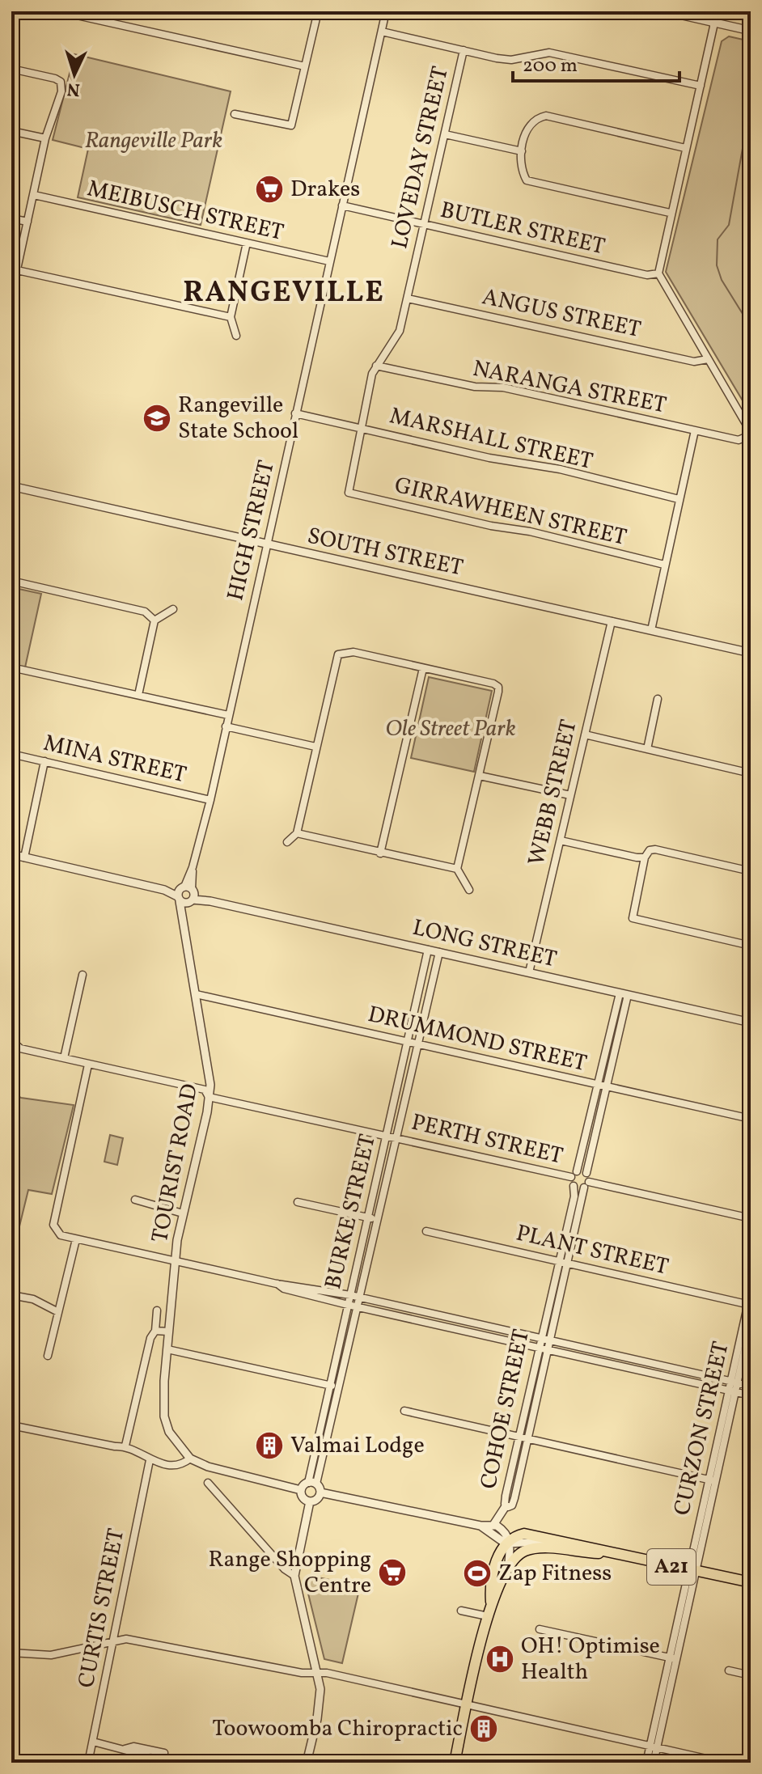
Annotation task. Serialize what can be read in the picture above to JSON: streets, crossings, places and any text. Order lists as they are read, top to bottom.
{
  "streets": {
    "highway": ["A21"],
    "street": [
      "LOVEDAY STREET",
      "MEIBUSCH STREET",
      "BUTLER STREET",
      "ANGUS STREET",
      "NARANGA STREET",
      "MARSHALL STREET",
      "GIRRAWHEEN STREET",
      "HIGH STREET",
      "SOUTH STREET",
      "MINA STREET",
      "WEBB STREET",
      "LONG STREET",
      "DRUMMOND STREET",
      "PERTH STREET",
      "TOURIST ROAD",
      "BURKE STREET",
      "PLANT STREET",
      "COHOE STREET",
      "CURZON STREET",
      "CURTIS STREET"
    ]
  },
  "crossings": [
    ["LOVEDAY STREET", "BUTLER STREET"],
    ["LOVEDAY STREET", "ANGUS STREET"],
    ["LOVEDAY STREET", "NARANGA STREET"],
    ["LOVEDAY STREET", "MARSHALL STREET"],
    ["LOVEDAY STREET", "GIRRAWHEEN STREET"],
    ["MEIBUSCH STREET", "HIGH STREET"],
    ["BUTLER STREET", "HIGH STREET"],
    ["MARSHALL STREET", "HIGH STREET"],
    ["HIGH STREET", "SOUTH STREET"],
    ["HIGH STREET", "MINA STREET"],
    ["HIGH STREET", "LONG STREET"],
    ["HIGH STREET", "TOURIST ROAD"],
    ["SOUTH STREET", "WEBB STREET"],
    ["WEBB STREET", "LONG STREET"],
    ["LONG STREET", "TOURIST ROAD"],
    ["LONG STREET", "BURKE STREET"],
    ["DRUMMOND STREET", "TOURIST ROAD"],
    ["DRUMMOND STREET", "BURKE STREET"],
    ["PERTH STREET", "TOURIST ROAD"],
    ["PERTH STREET", "BURKE STREET"],
    ["PERTH STREET", "COHOE STREET"],
    ["PLANT STREET", "COHOE STREET"],
    ["PLANT STREET", "CURZON STREET"],
    ["CURZON STREET", "A21"]
  ],
  "districts": ["RANGEVILLE"],
  "parks": ["Rangeville Park", "Ole Street Park"],
  "places": {
    "supermarket": ["Drakes", "Range Shopping Centre"],
    "school or university": ["Rangeville State School"],
    "building": ["Valmai Lodge", "Toowoomba Chiropractic"],
    "sports": ["Zap Fitness"],
    "hospital": ["OH! Optimise Health"]
  },
  "scale_bar": "200 m",
  "north": "bottom"
}
